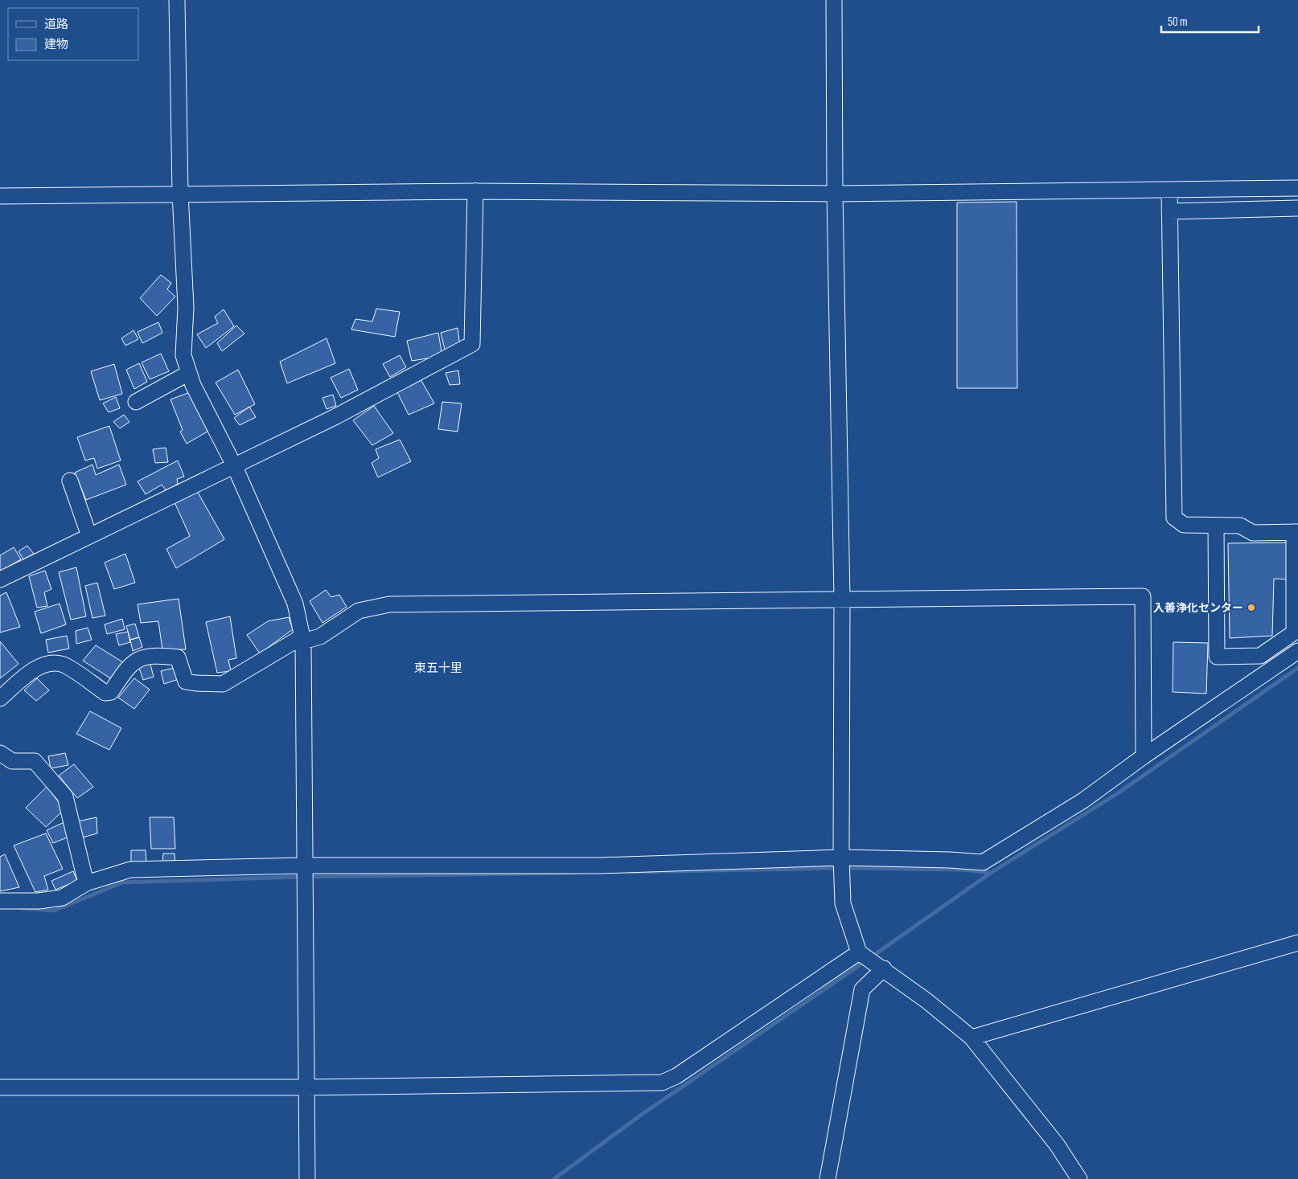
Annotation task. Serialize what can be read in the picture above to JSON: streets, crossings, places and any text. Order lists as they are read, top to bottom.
{
  "districts": ["東五十里"],
  "places": ["入善浄化センター"],
  "legend": ["道路", "建物"],
  "scale_bar": "50 m"
}
